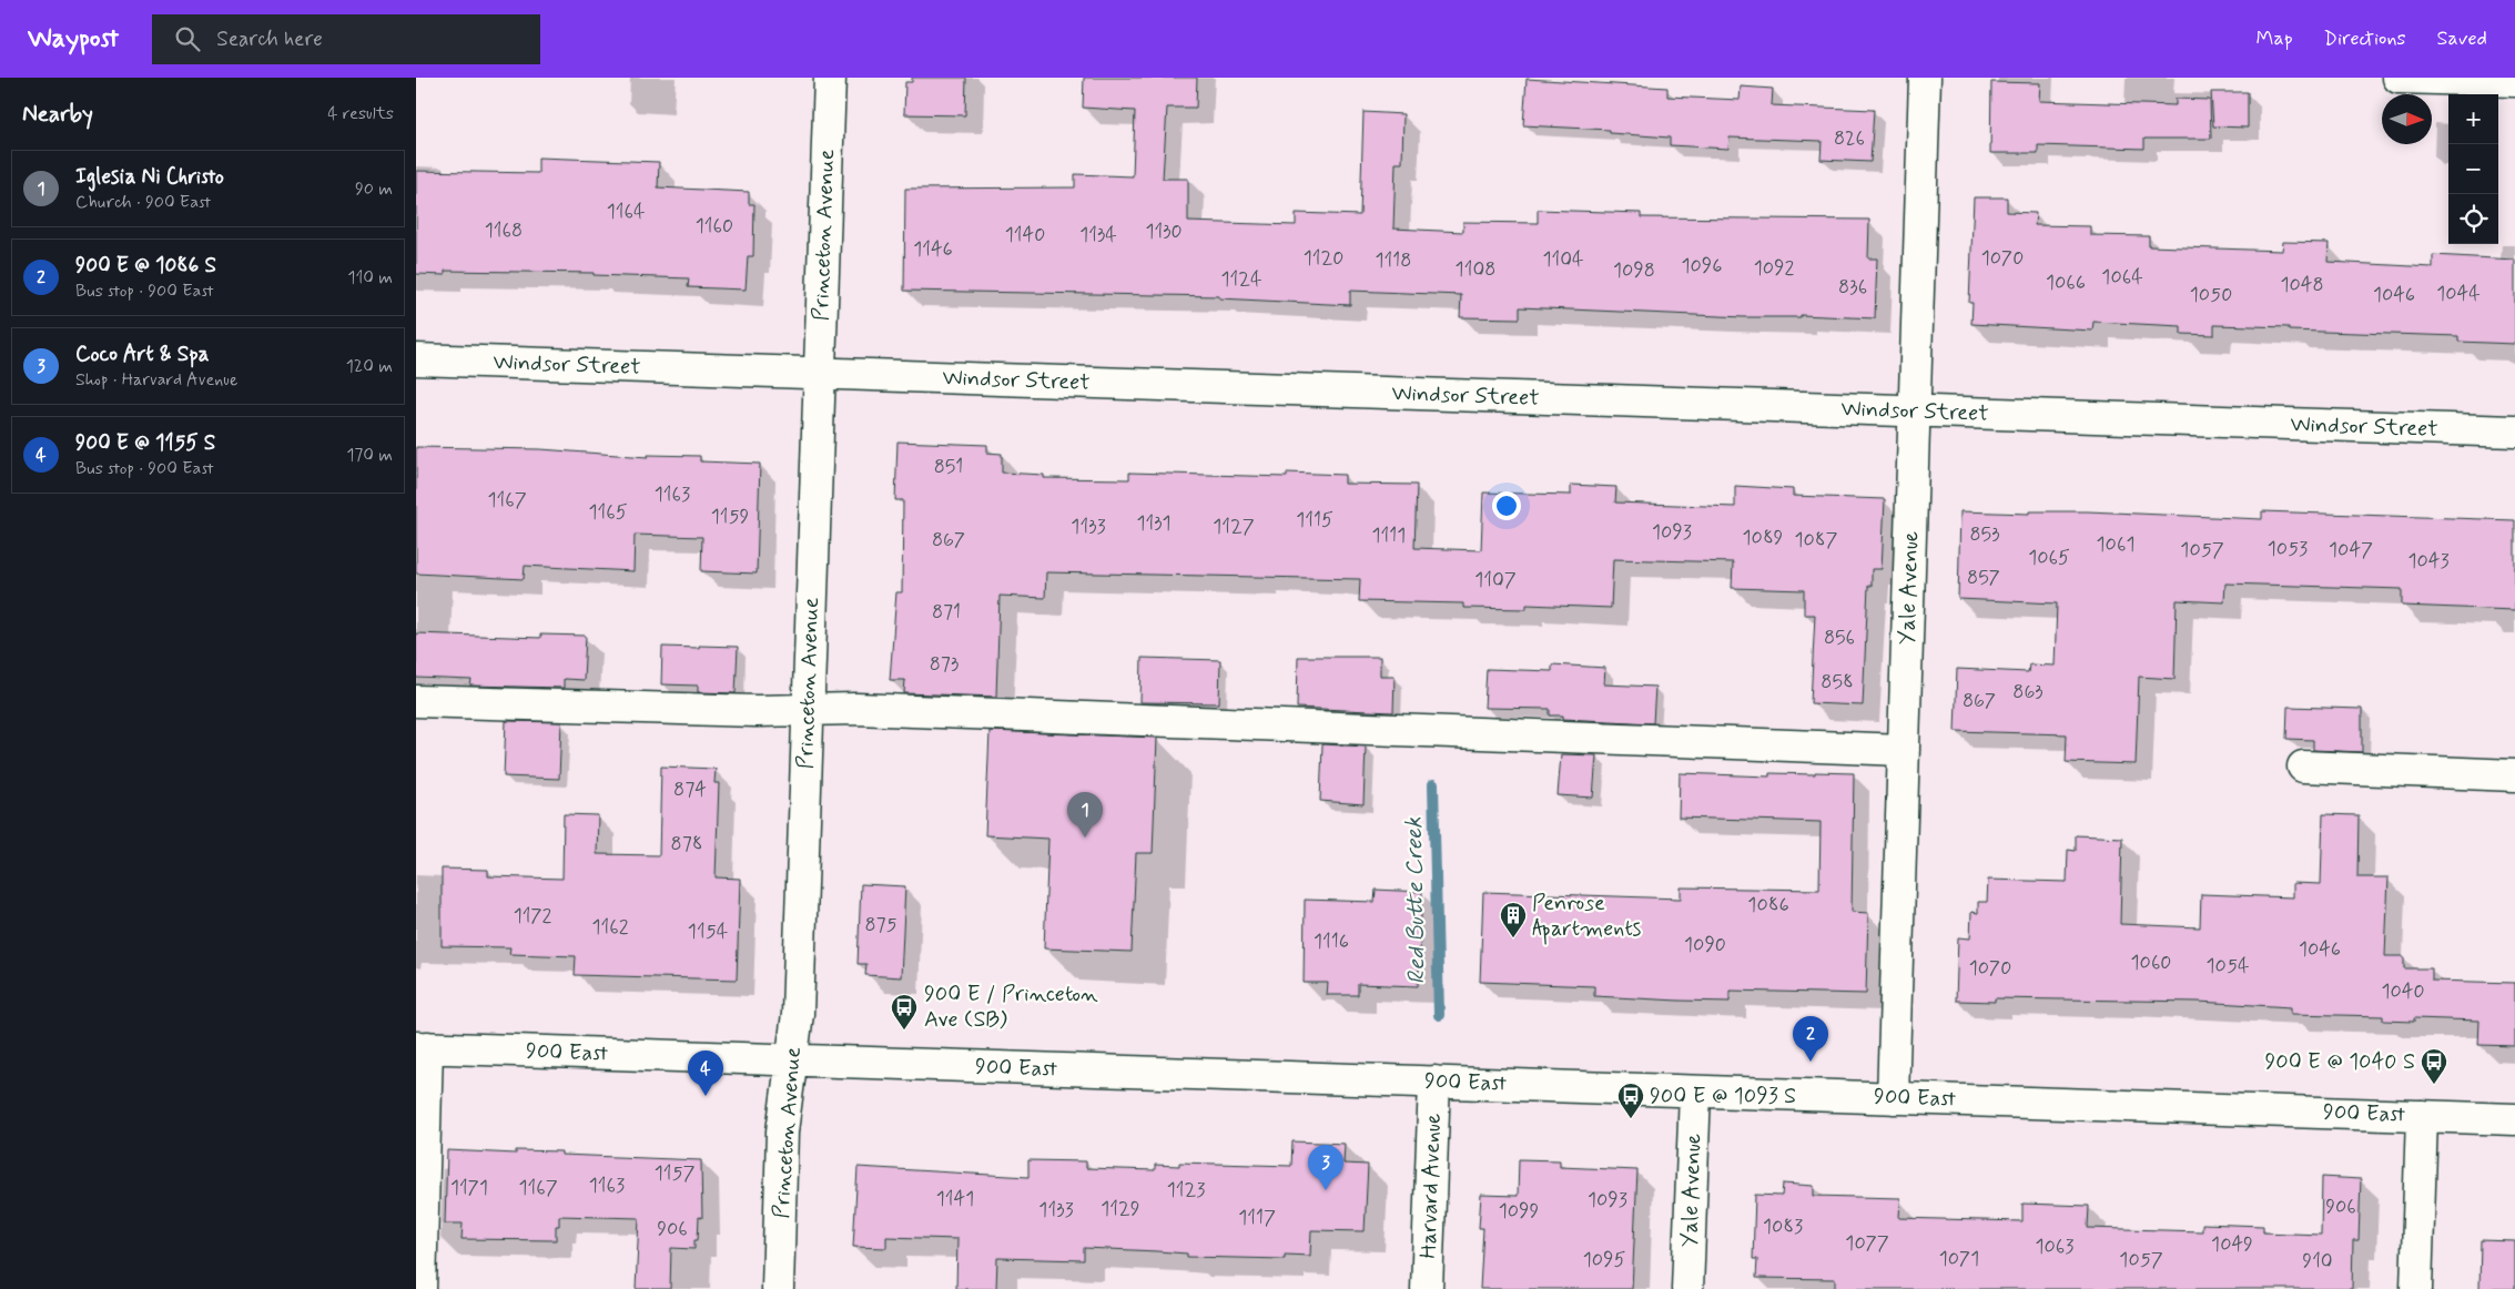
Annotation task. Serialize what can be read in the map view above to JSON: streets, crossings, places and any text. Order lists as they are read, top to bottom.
{
  "streets": {
    "street": [
      "Princeton Avenue",
      "Windsor Street",
      "Yale Avenue",
      "900 East",
      "Harvard Avenue"
    ]
  },
  "crossings": [
    ["Princeton Avenue", "Windsor Street"],
    ["Princeton Avenue", "900 East"],
    ["Windsor Street", "Yale Avenue"],
    ["Yale Avenue", "900 East"],
    ["900 East", "Harvard Avenue"]
  ],
  "water": ["Red Butte Creek"],
  "places": {
    "building": ["Penrose Apartments"],
    "bus stop": ["900 E / Princeton Ave (SB)", "900 E @ 1040 S", "900 E @ 1093 S"]
  },
  "house_numbers": [
    "826",
    "1164",
    "1160",
    "1168",
    "1130",
    "1140",
    "1134",
    "1146",
    "1120",
    "1070",
    "1104",
    "1118",
    "1096",
    "1092",
    "1108",
    "1098",
    "1064",
    "1124",
    "1066",
    "1048",
    "836",
    "1044",
    "1050",
    "1046",
    "851",
    "1163",
    "1167",
    "1165",
    "1159",
    "1115",
    "1131",
    "1133",
    "1127",
    "1093",
    "853",
    "1111",
    "1089",
    "867",
    "1087",
    "1061",
    "1053",
    "1057",
    "1047",
    "1065",
    "1043",
    "857",
    "1107",
    "871",
    "856",
    "873",
    "858",
    "863",
    "867",
    "874",
    "878",
    "1086",
    "1172",
    "875",
    "1162",
    "1154",
    "1116",
    "1090",
    "1046",
    "1060",
    "1054",
    "1070",
    "1040",
    "1157",
    "1163",
    "1171",
    "1167",
    "1123",
    "1141",
    "1093",
    "906",
    "1129",
    "1133",
    "1099",
    "1117",
    "1083",
    "906",
    "1077",
    "1049",
    "1063",
    "1071",
    "1095",
    "1057",
    "910"
  ],
  "north": "right",
  "page": {
    "header": "Waypost",
    "search": "Search here",
    "nav": ["Map", "Directions", "Saved"],
    "heading": ["Nearby", "4 results"],
    "map_buttons": ["+", "−"],
    "list": [
      {
        "mark": "1",
        "name": "Iglesia Ni Christo",
        "note": "Church · 900 East",
        "value": "90 m"
      },
      {
        "mark": "2",
        "name": "900 E @ 1086 S",
        "note": "Bus stop · 900 East",
        "value": "110 m"
      },
      {
        "mark": "3",
        "name": "Coco Art & Spa",
        "note": "Shop · Harvard Avenue",
        "value": "120 m"
      },
      {
        "mark": "4",
        "name": "900 E @ 1155 S",
        "note": "Bus stop · 900 East",
        "value": "170 m"
      }
    ],
    "pins": [
      "1",
      "2",
      "4",
      "3"
    ]
  }
}
